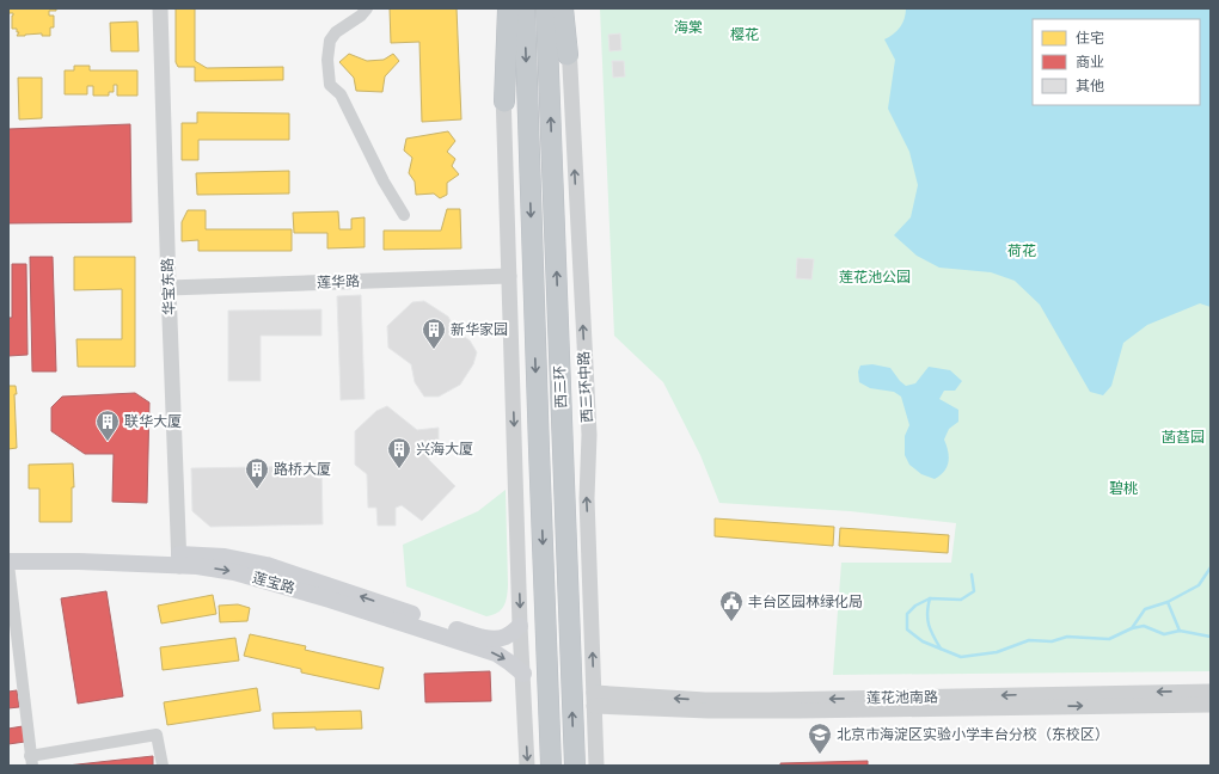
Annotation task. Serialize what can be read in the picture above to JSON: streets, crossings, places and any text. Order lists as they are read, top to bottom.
{
  "streets": {
    "highway": ["西三环"],
    "main road": ["莲宝路"],
    "street": [
      "莲华路",
      "华宝东路",
      "西三环中路",
      "莲花池南路"
    ]
  },
  "crossings": [
    ["莲华路", "华宝东路"],
    ["华宝东路", "莲宝路"],
    ["西三环中路", "莲花池南路"]
  ],
  "parks": [
    "海棠",
    "樱花",
    "荷花",
    "莲花池公园",
    "菡萏园",
    "碧桃"
  ],
  "places": {
    "building": [
      "新华家园",
      "联华大厦",
      "兴海大厦",
      "路桥大厦"
    ],
    "public building": ["丰台区园林绿化局"],
    "school or university": ["北京市海淀区实验小学丰台分校（东校区）"]
  },
  "legend": ["住宅", "商业", "其他"]
}
